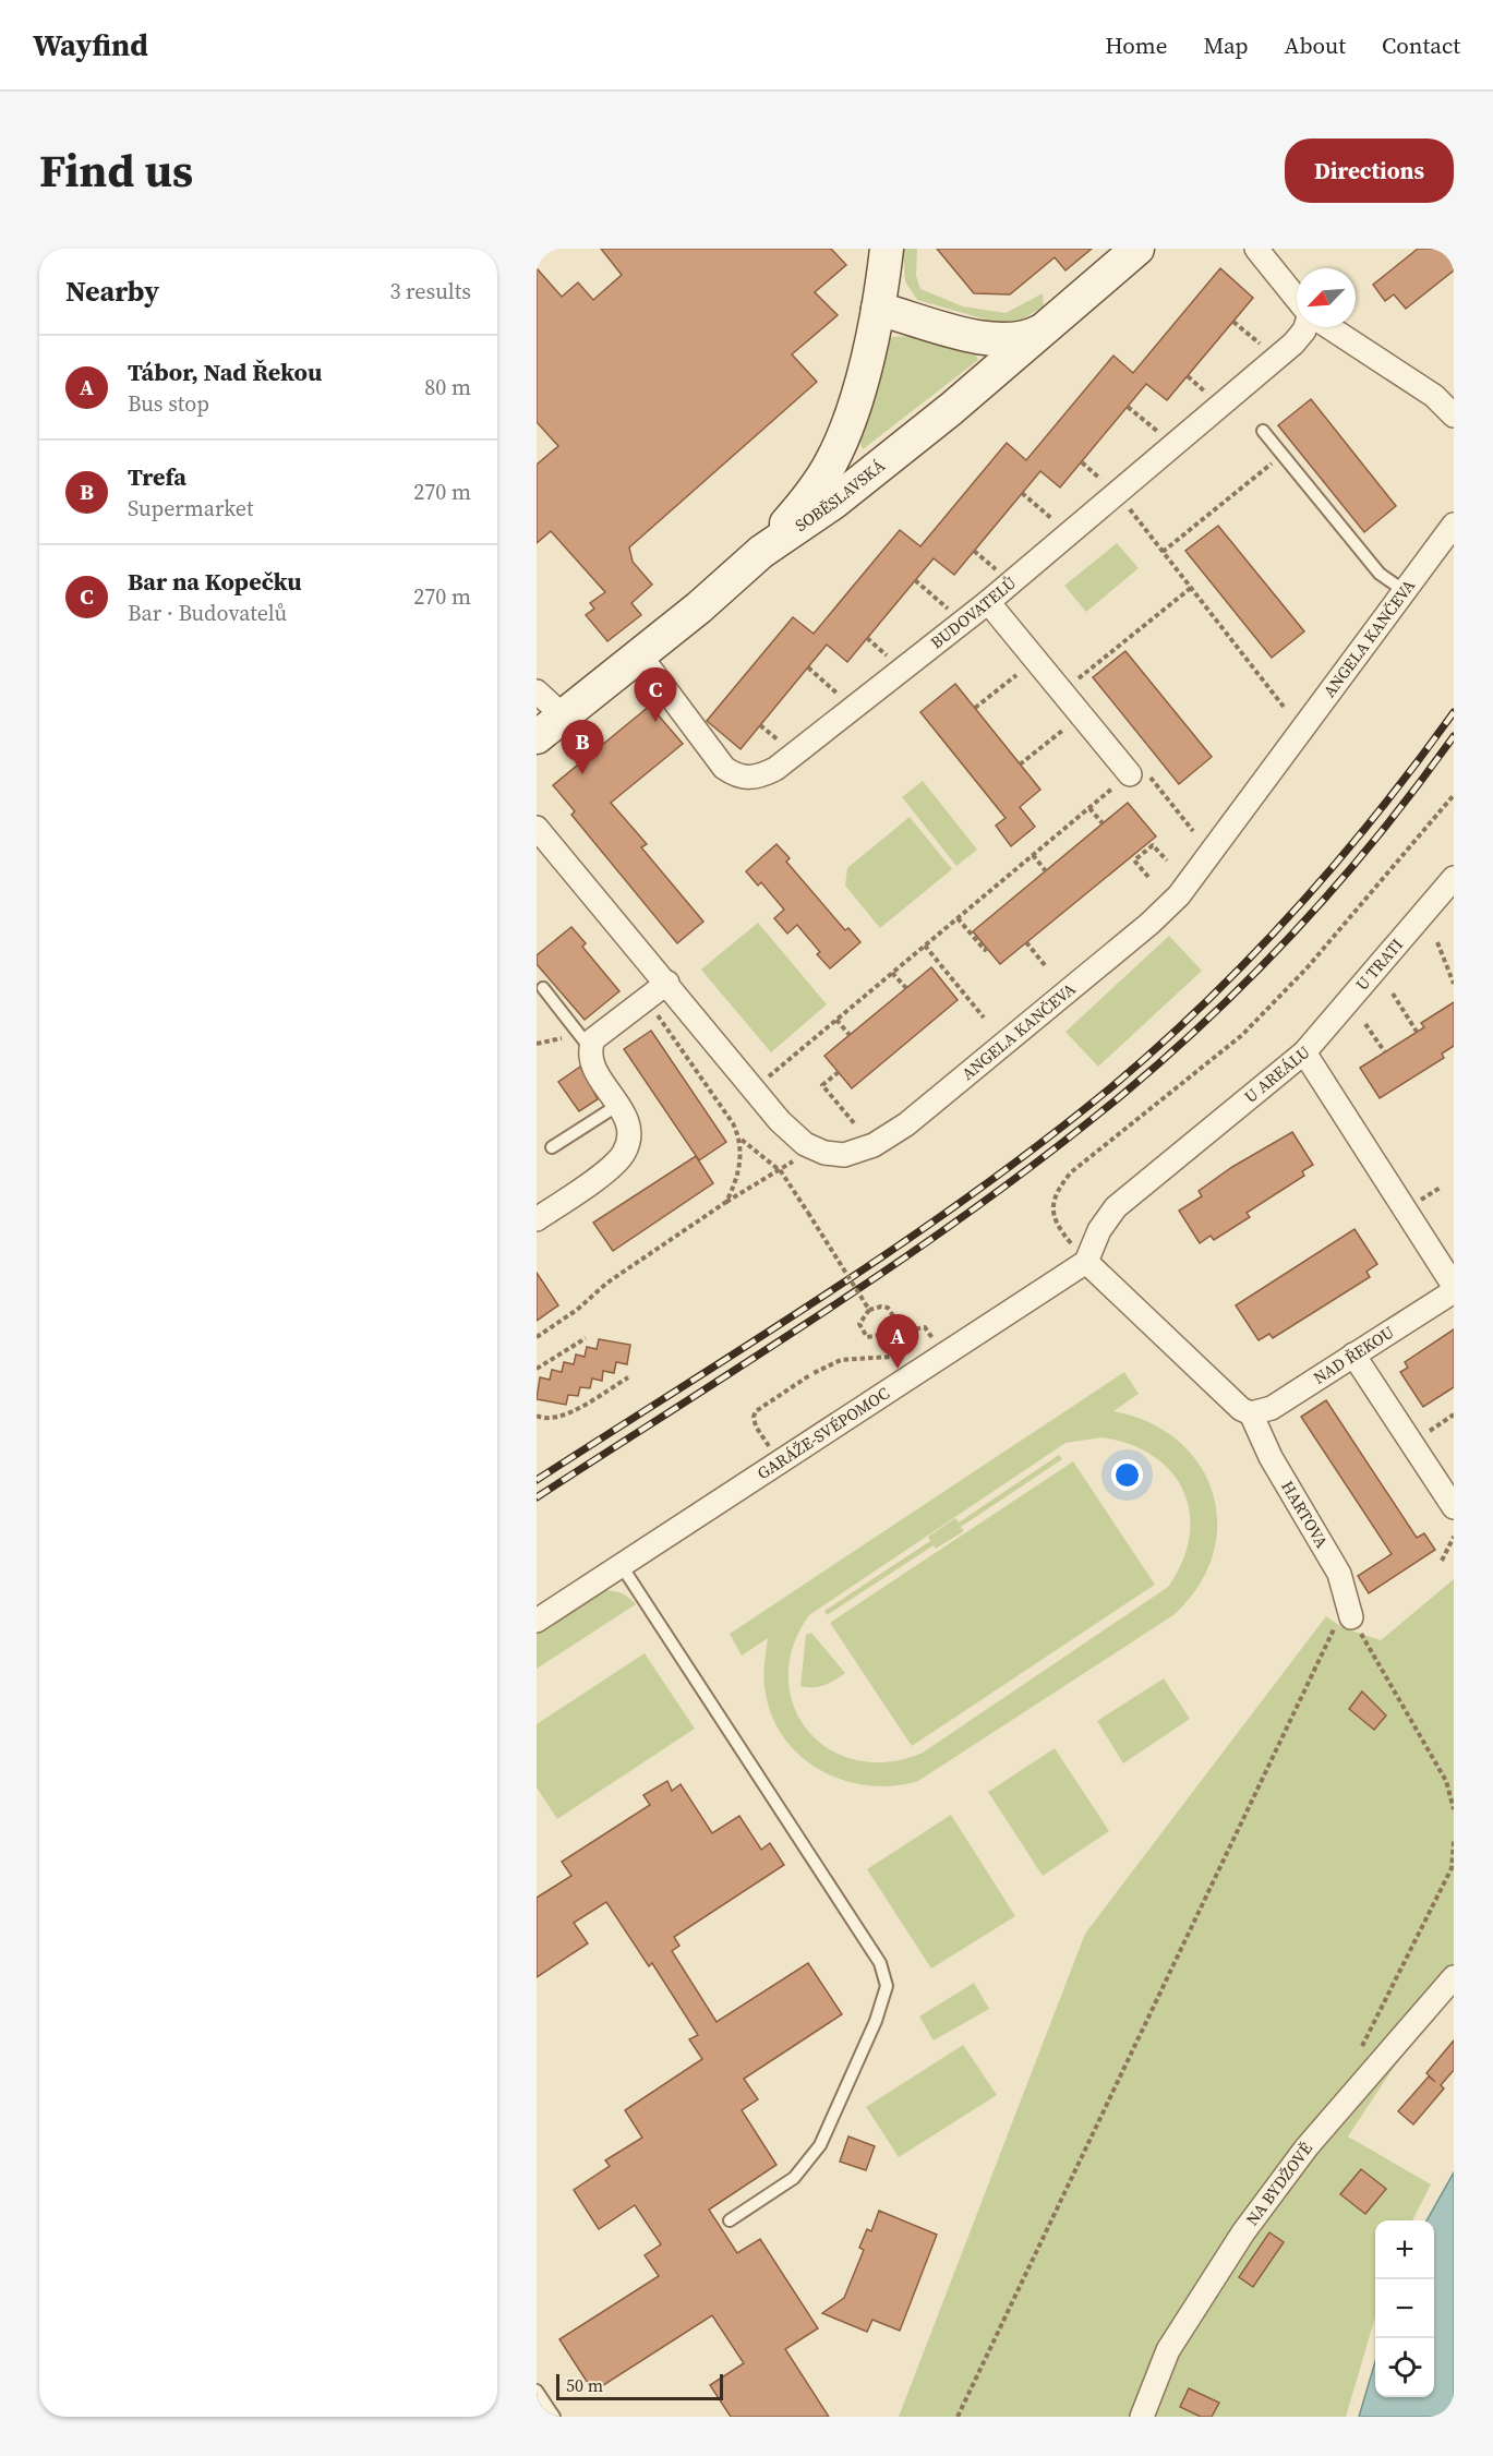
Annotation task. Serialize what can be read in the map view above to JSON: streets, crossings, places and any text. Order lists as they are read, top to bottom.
{
  "streets": {
    "main road": ["SOBĚSLAVSKÁ"],
    "street": [
      "BUDOVATELŮ",
      "ANGELA KANČEVA",
      "U TRATI",
      "U AREÁLU",
      "NAD ŘEKOU",
      "GARÁŽE-SVÉPOMOC",
      "HARTOVA",
      "NA BYDŽOVĚ"
    ]
  },
  "crossings": [
    ["SOBĚSLAVSKÁ", "BUDOVATELŮ"],
    ["U TRATI", "U AREÁLU"],
    ["U AREÁLU", "NAD ŘEKOU"],
    ["U AREÁLU", "GARÁŽE-SVÉPOMOC"],
    ["NAD ŘEKOU", "HARTOVA"]
  ],
  "scale_bar": "50 m",
  "north": "bottom left",
  "page": {
    "header": "Wayfind",
    "nav": [
      "Home",
      "Map",
      "About",
      "Contact"
    ],
    "title": "Find us",
    "buttons": "Directions",
    "heading": ["Nearby", "3 results"],
    "list": [
      {
        "mark": "A",
        "name": "Tábor, Nad Řekou",
        "note": "Bus stop",
        "value": "80 m"
      },
      {
        "mark": "B",
        "name": "Trefa",
        "note": "Supermarket",
        "value": "270 m"
      },
      {
        "mark": "C",
        "name": "Bar na Kopečku",
        "note": "Bar · Budovatelů",
        "value": "270 m"
      }
    ],
    "pins": ["C", "B", "A"],
    "map_buttons": ["+", "−"],
    "scale": "50 m"
  }
}
